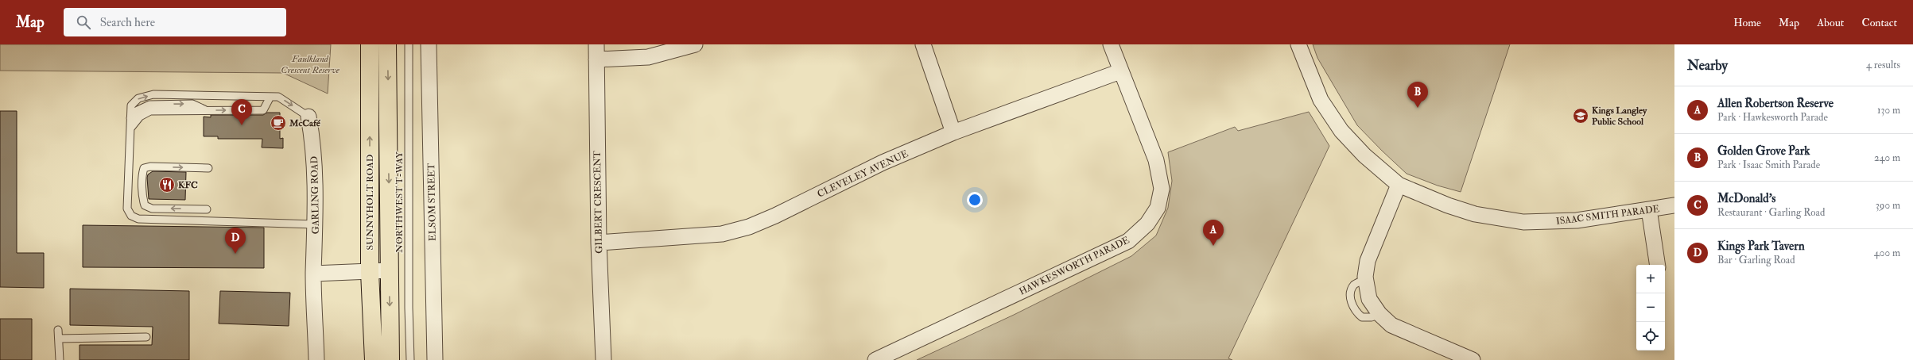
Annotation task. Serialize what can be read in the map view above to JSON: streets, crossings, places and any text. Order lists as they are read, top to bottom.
{
  "streets": {
    "main road": ["SUNNYHOLT ROAD"],
    "street": [
      "CLEVELEY AVENUE",
      "GARLING ROAD",
      "ELSOM STREET",
      "GILBERT CRESCENT",
      "ISAAC SMITH PARADE",
      "HAWKESWORTH PARADE"
    ],
    "lane": ["NORTHWEST T-WAY"]
  },
  "crossings": [
    ["CLEVELEY AVENUE", "GILBERT CRESCENT"],
    ["CLEVELEY AVENUE", "HAWKESWORTH PARADE"]
  ],
  "parks": ["Faulkland Crescent Reserve"],
  "places": {
    "school or university": ["Kings Langley Public School"],
    "cafe": ["McCafé"],
    "restaurant": ["KFC"]
  },
  "page": {
    "header": "Map",
    "search": "Search here",
    "nav": [
      "Home",
      "Map",
      "About",
      "Contact"
    ],
    "heading": ["Nearby", "4 results"],
    "pins": [
      "B",
      "C",
      "A",
      "D"
    ],
    "list": [
      {
        "mark": "A",
        "name": "Allen Robertson Reserve",
        "note": "Park · Hawkesworth Parade",
        "value": "130 m"
      },
      {
        "mark": "B",
        "name": "Golden Grove Park",
        "note": "Park · Isaac Smith Parade",
        "value": "240 m"
      },
      {
        "mark": "C",
        "name": "McDonald's",
        "note": "Restaurant · Garling Road",
        "value": "390 m"
      },
      {
        "mark": "D",
        "name": "Kings Park Tavern",
        "note": "Bar · Garling Road",
        "value": "400 m"
      }
    ],
    "map_buttons": ["+", "−"]
  }
}
